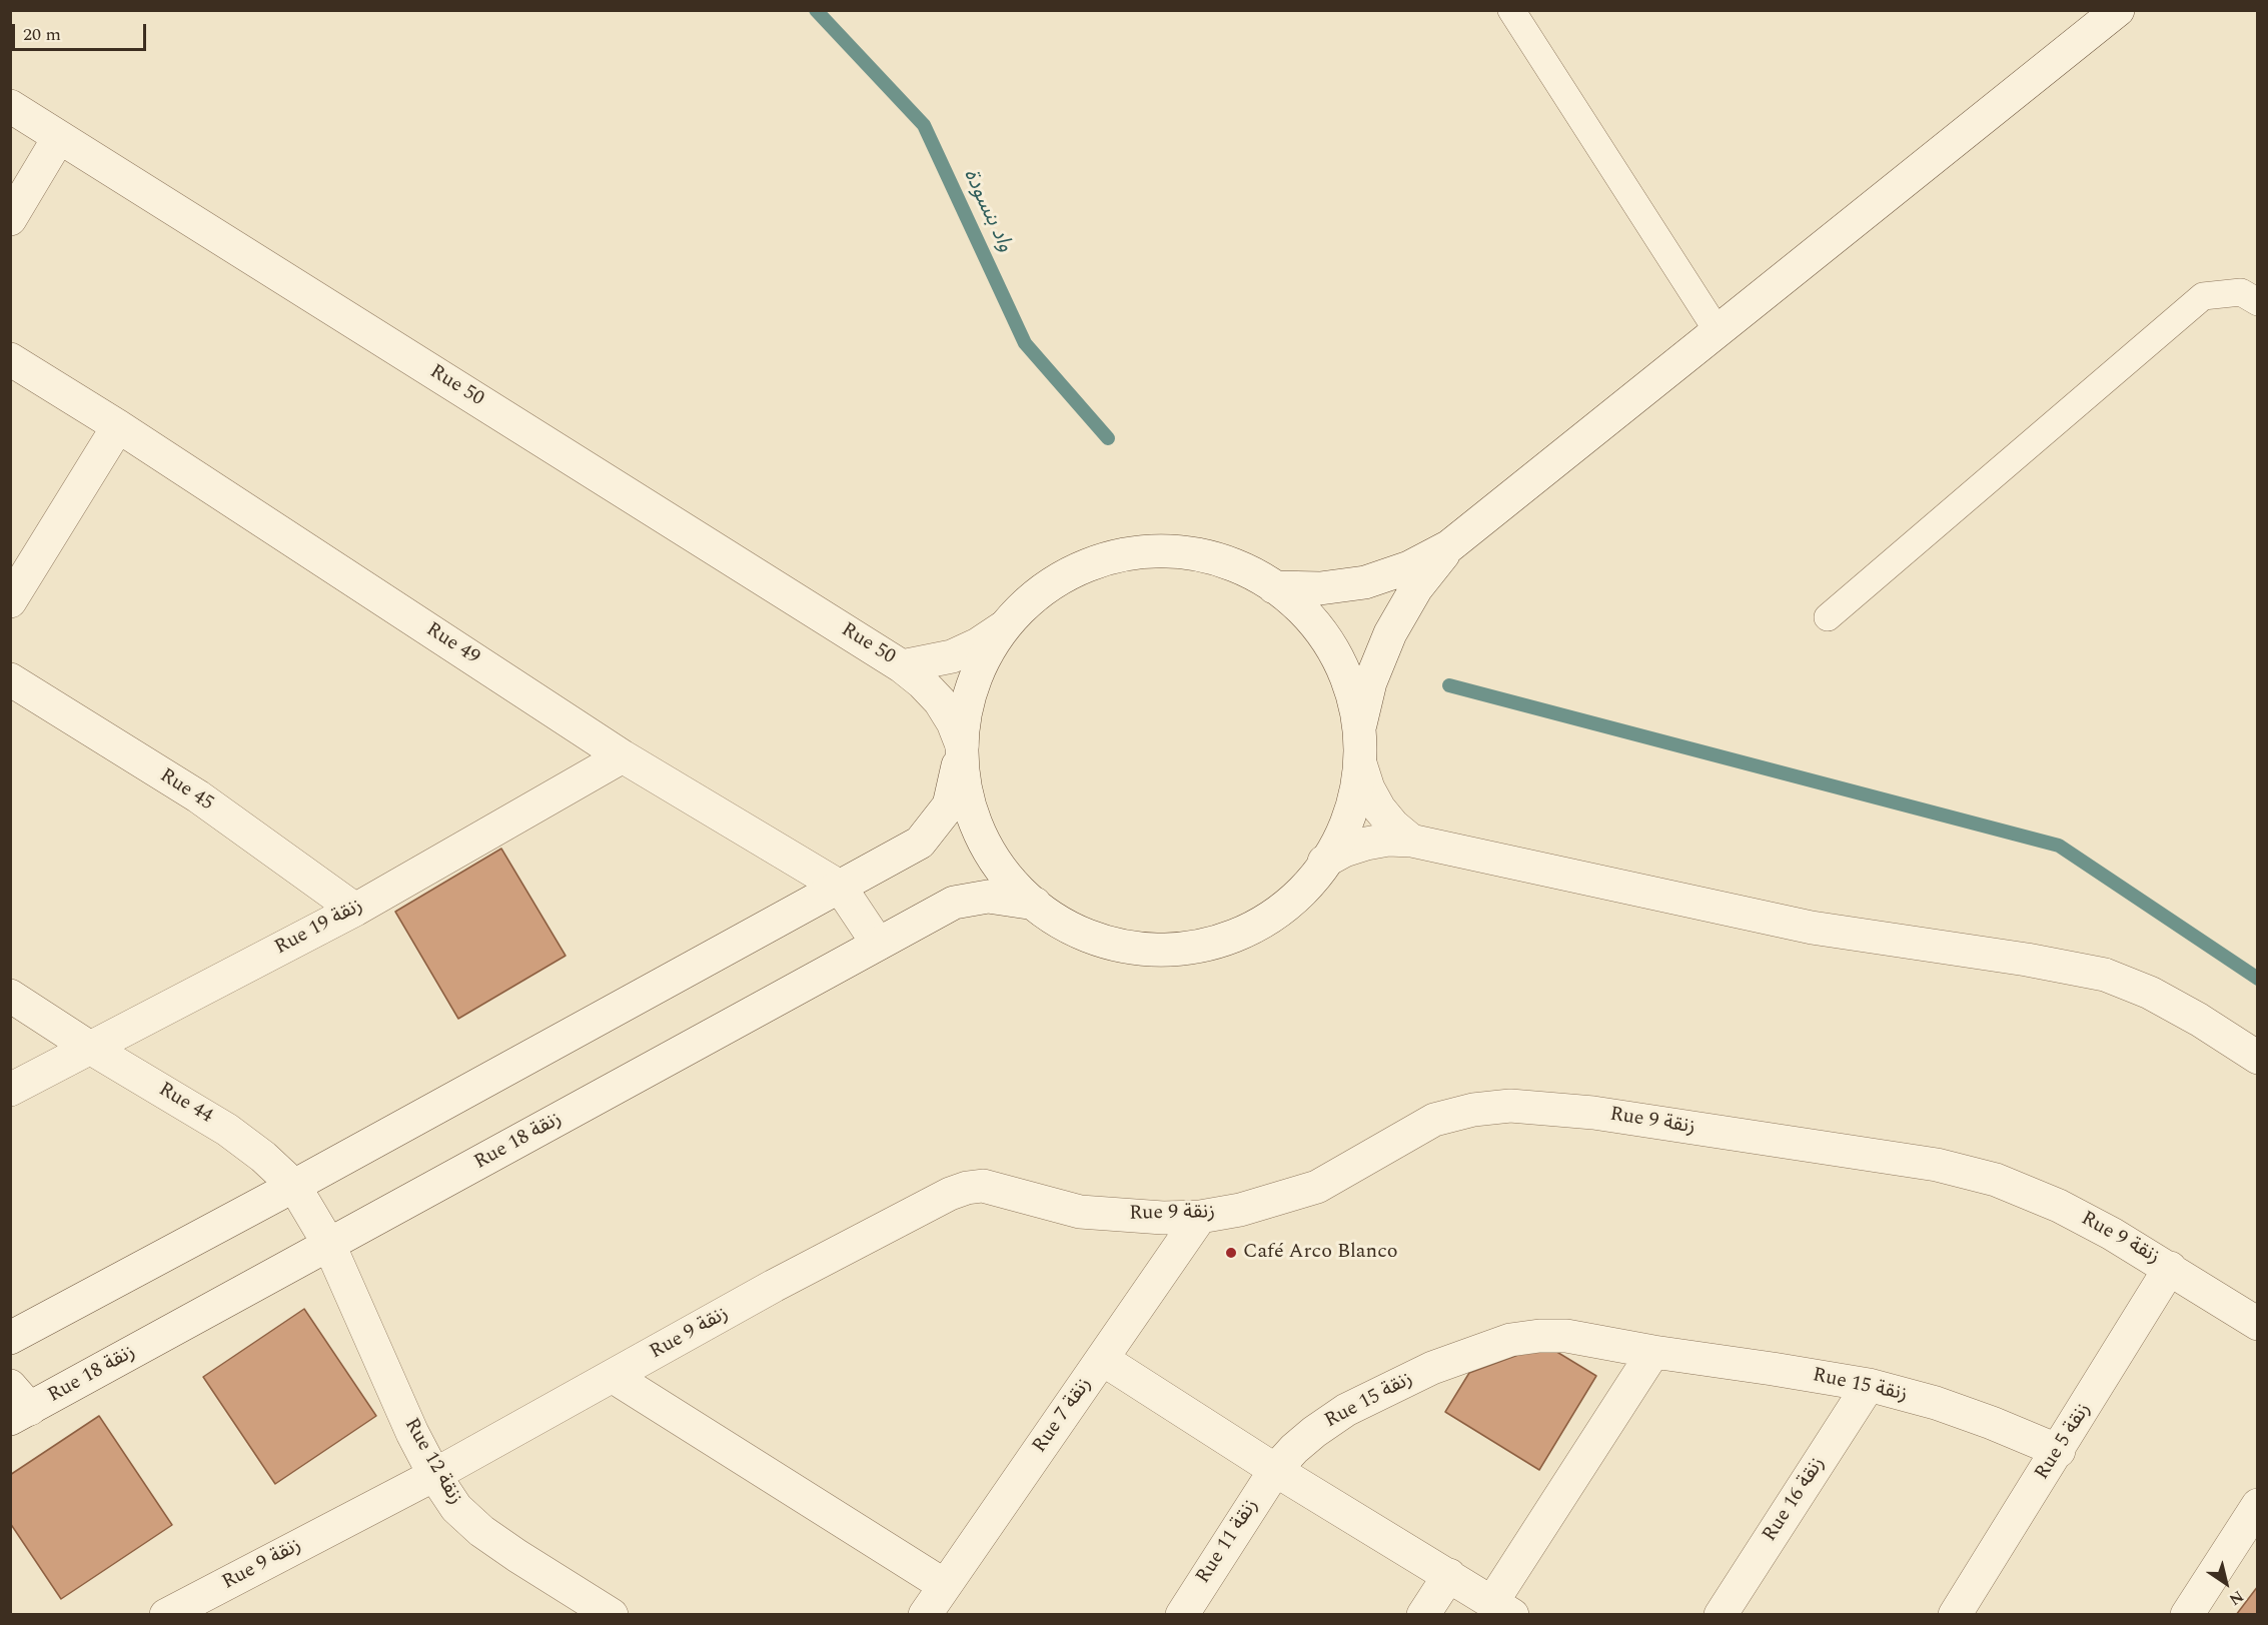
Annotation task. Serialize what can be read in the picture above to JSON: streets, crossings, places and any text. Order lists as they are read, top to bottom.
{
  "streets": {
    "street": [
      "Rue 50",
      "Rue 49",
      "Rue 45",
      "Rue 19 زنقة",
      "Rue 44",
      "Rue 9 زنقة",
      "Rue 18 زنقة",
      "Rue 15 زنقة",
      "Rue 7 زنقة",
      "Rue 5 زنقة",
      "Rue 12 زنقة",
      "Rue 16 زنقة",
      "Rue 11 زنقة"
    ]
  },
  "crossings": [
    ["Rue 49", "Rue 19 زنقة"],
    ["Rue 49", "Rue 18 زنقة"],
    ["Rue 45", "Rue 19 زنقة"],
    ["Rue 19 زنقة", "Rue 44"],
    ["Rue 44", "Rue 18 زنقة"],
    ["Rue 44", "Rue 12 زنقة"],
    ["Rue 9 زنقة", "Rue 7 زنقة"],
    ["Rue 9 زنقة", "Rue 5 زنقة"],
    ["Rue 9 زنقة", "Rue 12 زنقة"],
    ["Rue 18 زنقة", "Rue 12 زنقة"],
    ["Rue 15 زنقة", "Rue 5 زنقة"],
    ["Rue 15 زنقة", "Rue 16 زنقة"],
    ["Rue 15 زنقة", "Rue 11 زنقة"]
  ],
  "water": ["واد بنسودة"],
  "places": ["Café Arco Blanco"],
  "scale_bar": "20 m",
  "north": "bottom right"
}
